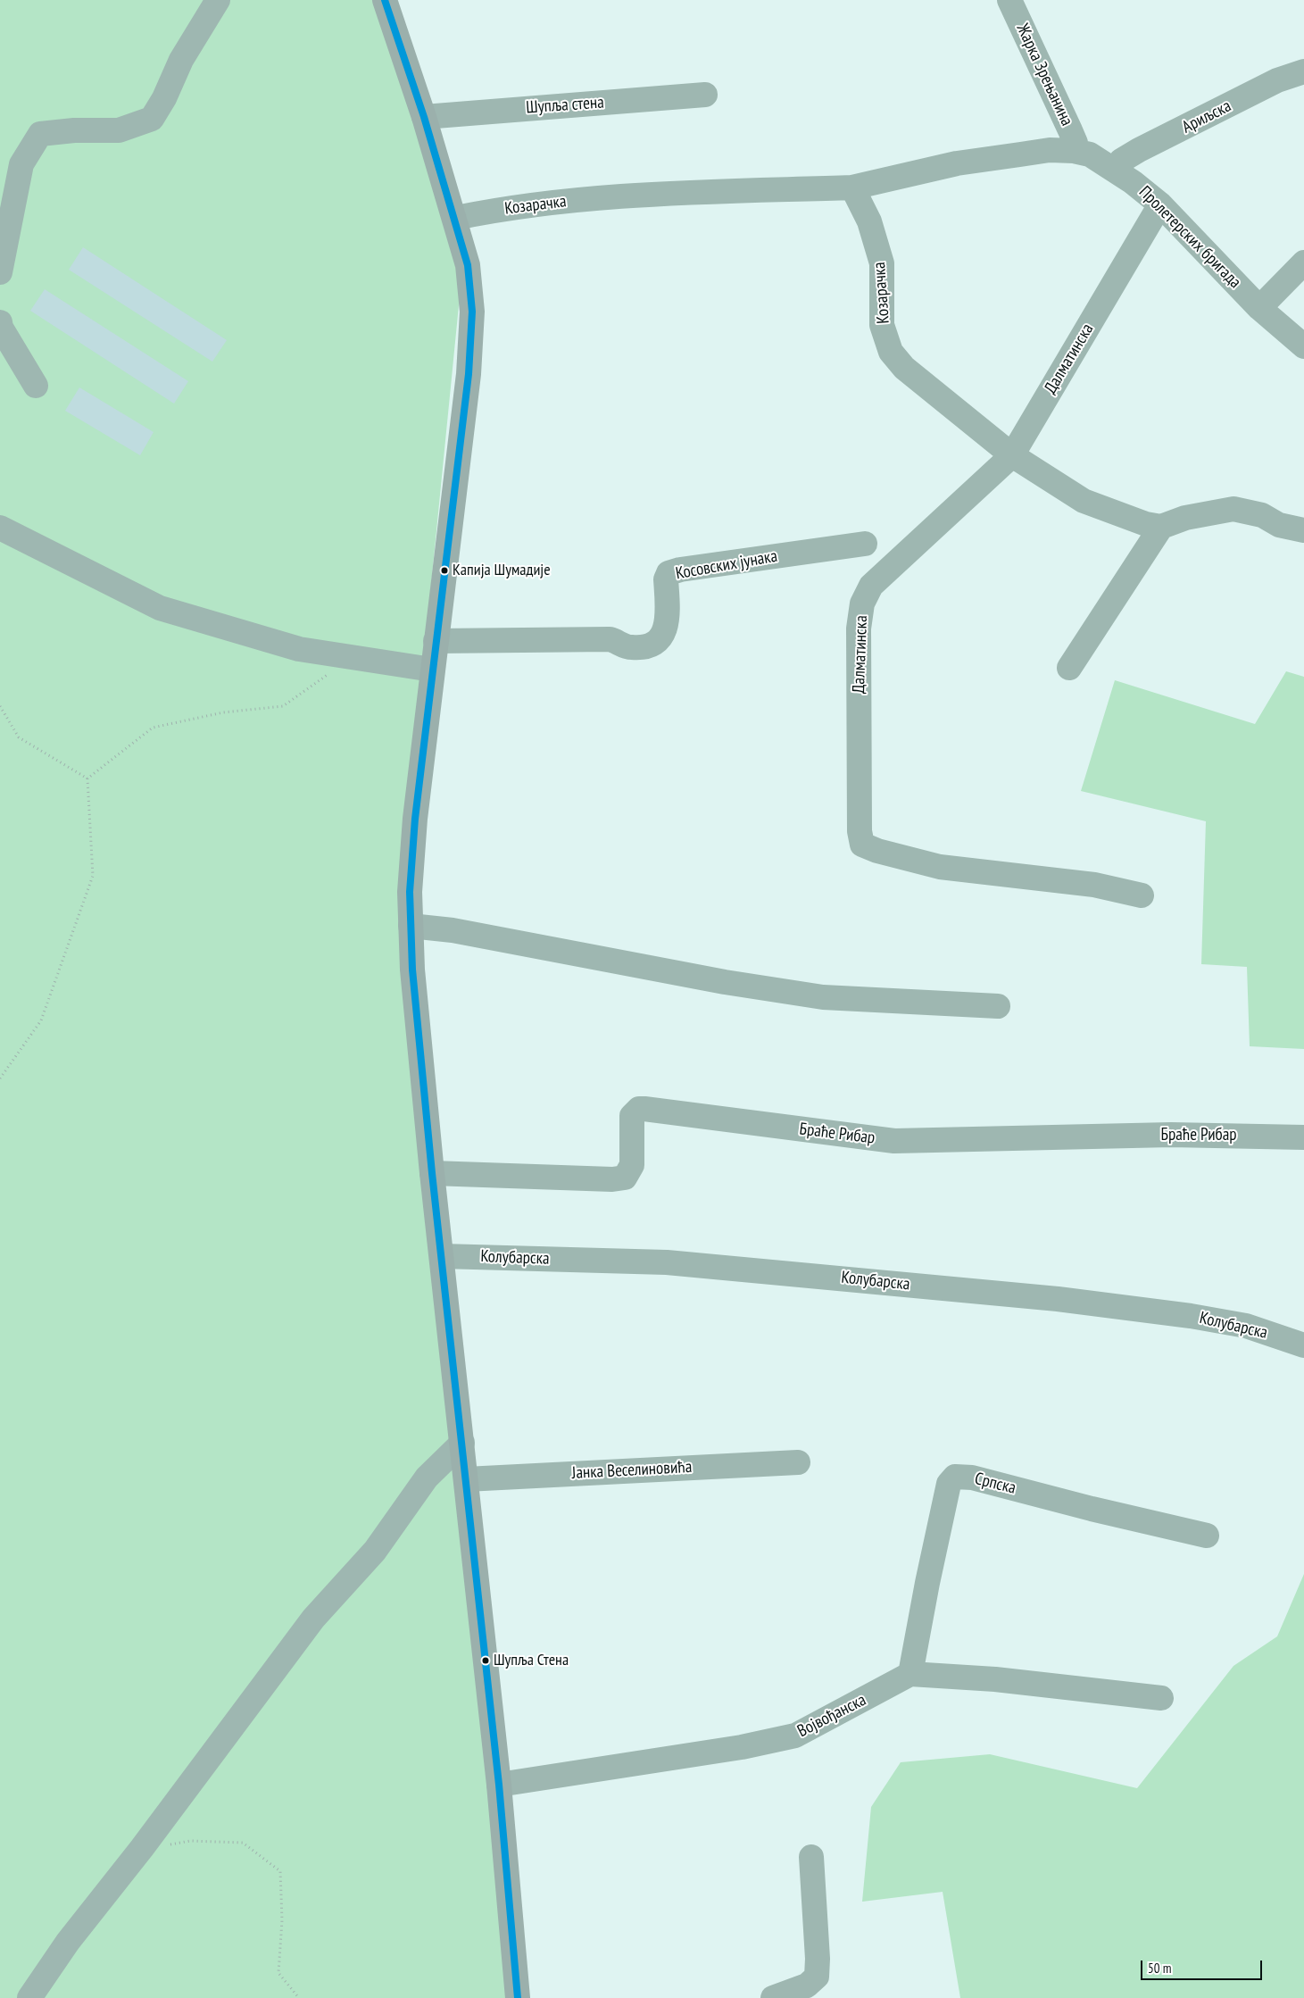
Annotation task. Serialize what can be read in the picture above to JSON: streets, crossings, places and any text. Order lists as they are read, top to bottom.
{
  "streets": {
    "street": [
      "Жарка Зрењанина",
      "Шупља стена",
      "Ариљска",
      "Козарачка",
      "Пролетерских бригада",
      "Далматинска",
      "Косовских јунака",
      "Браће Рибар",
      "Колубарска",
      "Јанка Веселиновића",
      "Српска",
      "Војвођанска"
    ]
  },
  "crossings": [
    ["Жарка Зрењанина", "Пролетерских бригада"],
    ["Ариљска", "Пролетерских бригада"],
    ["Козарачка", "Пролетерских бригада"],
    ["Козарачка", "Далматинска"],
    ["Пролетерских бригада", "Далматинска"],
    ["Српска", "Војвођанска"]
  ],
  "places": ["Капија Шумадије", "Шупља Стена"],
  "scale_bar": "50 m"
}
